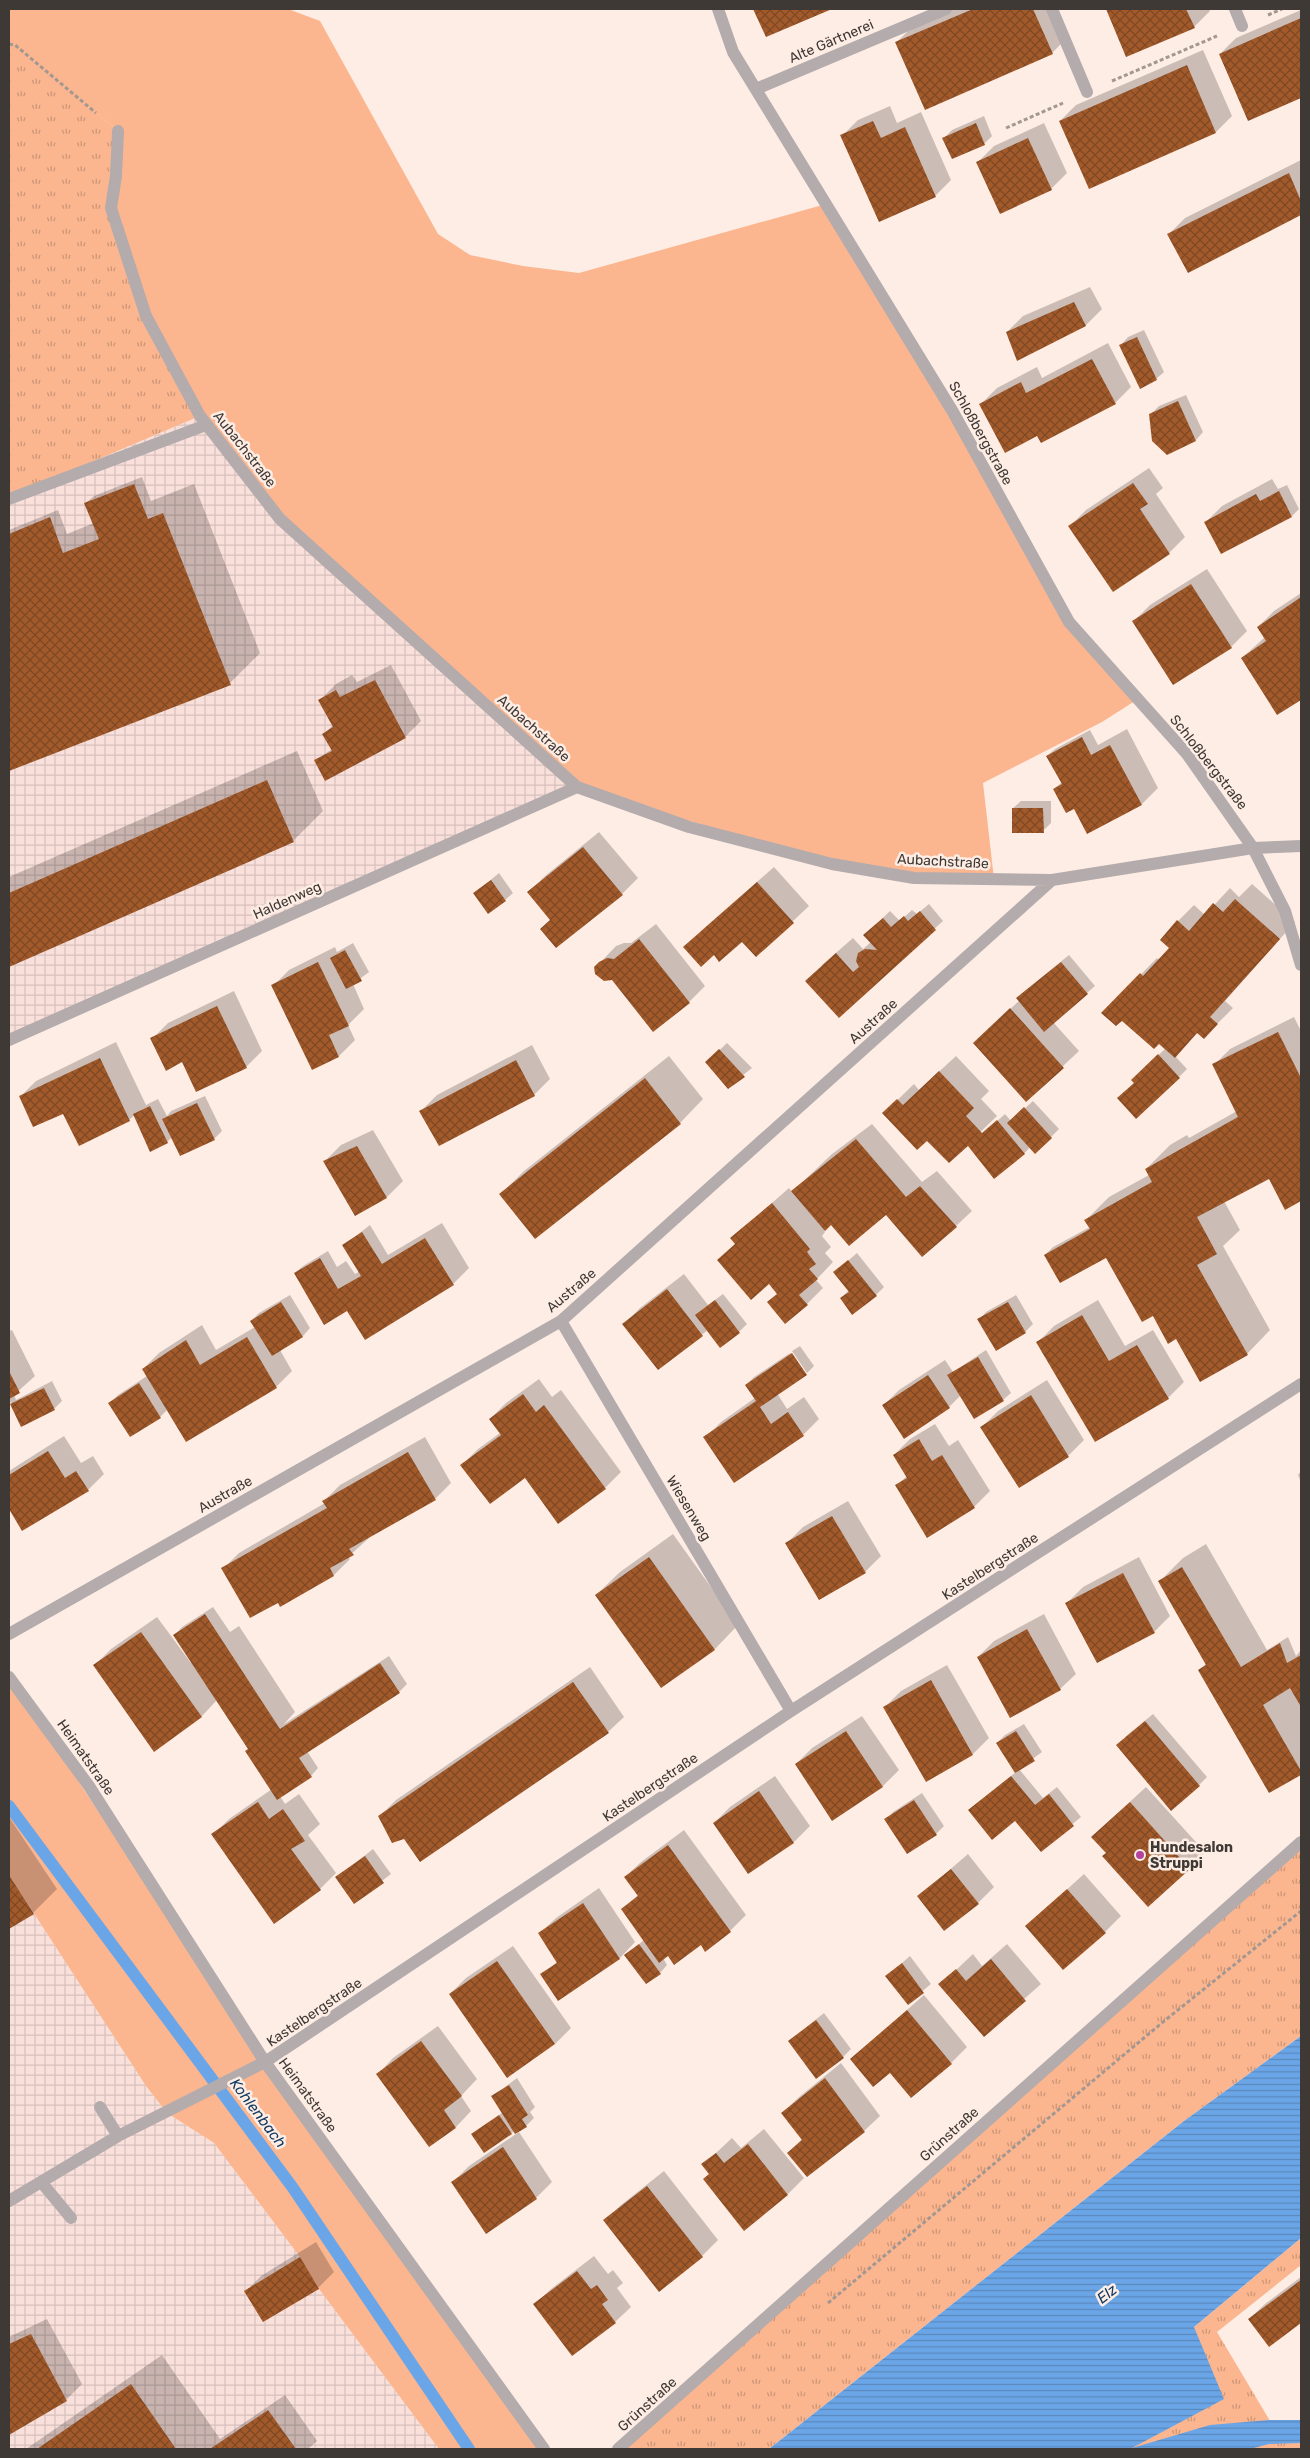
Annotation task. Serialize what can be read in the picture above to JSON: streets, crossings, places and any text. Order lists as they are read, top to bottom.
{
  "streets": {
    "street": [
      "Alte Gärtnerei",
      "Schloßbergstraße",
      "Aubachstraße",
      "Haldenweg",
      "Austraße",
      "Wiesenweg",
      "Kastelbergstraße",
      "Heimatstraße",
      "Grünstraße"
    ]
  },
  "crossings": [
    ["Alte Gärtnerei", "Schloßbergstraße"],
    ["Schloßbergstraße", "Aubachstraße"],
    ["Aubachstraße", "Haldenweg"],
    ["Aubachstraße", "Austraße"],
    ["Austraße", "Wiesenweg"],
    ["Wiesenweg", "Kastelbergstraße"],
    ["Kastelbergstraße", "Heimatstraße"]
  ],
  "water": ["Kohlenbach", "Elz"],
  "places": ["Hundesalon Struppi"]
}
